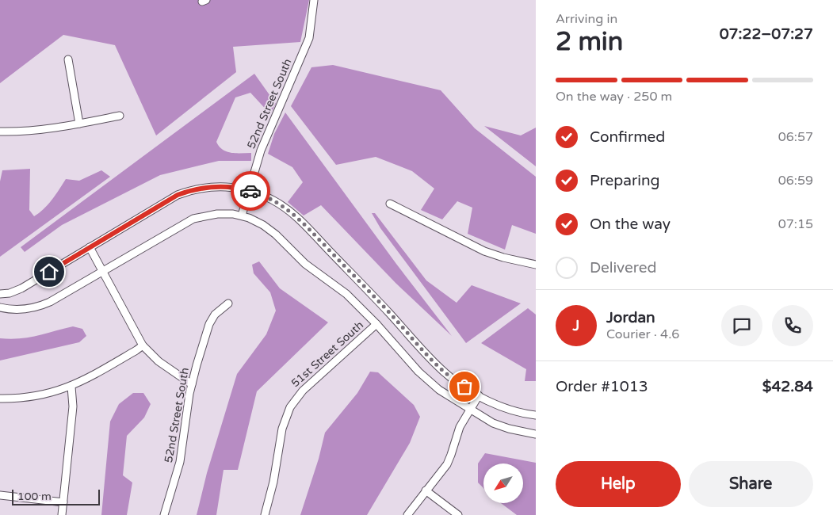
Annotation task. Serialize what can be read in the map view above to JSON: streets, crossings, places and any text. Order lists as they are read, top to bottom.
{
  "streets": {
    "street": ["52nd Street South", "51st Street South"]
  },
  "scale_bar": "100 m",
  "north": "bottom left",
  "page": {
    "heading": ["2 min", "Arriving in", "07:22–07:27"],
    "panel": [
      "Jordan",
      "Courier · 4.6",
      "Order #1013",
      "$42.84"
    ],
    "bar": "On the way · 250 m",
    "list": [
      ["Confirmed", "06:57"],
      ["Preparing", "06:59"],
      ["On the way", "07:15"],
      "Delivered"
    ],
    "round": "J",
    "buttons": ["Help", "Share"],
    "scale": "100 m"
  }
}
